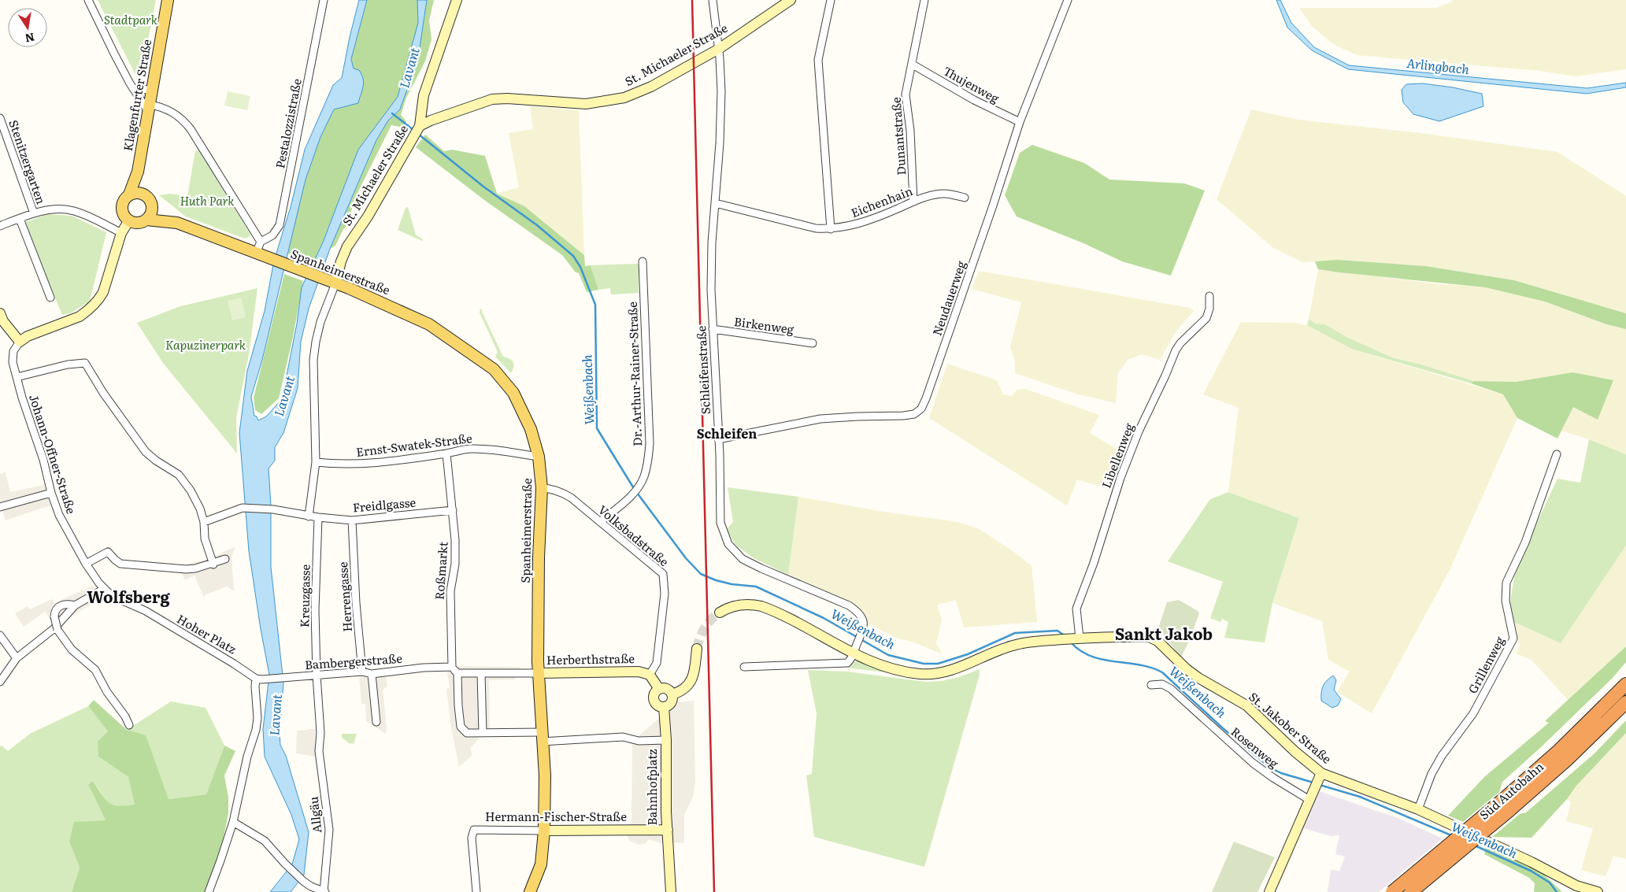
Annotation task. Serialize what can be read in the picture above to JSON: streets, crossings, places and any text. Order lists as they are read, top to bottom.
{
  "streets": {
    "highway": ["Süd Autobahn"],
    "main road": [
      "St. Michaeler Straße",
      "Klagenfurter Straße",
      "Spanheimerstraße",
      "Herberthstraße",
      "St. Jakober Straße",
      "Bahnhofplatz",
      "Hermann-Fischer-Straße"
    ],
    "street": [
      "Thujenweg",
      "Pestalozzistraße",
      "Dunantstraße",
      "Stenitzergarten",
      "Eichenhain",
      "Neudauerweg",
      "Birkenweg",
      "Schleifenstraße",
      "Dr.-Arthur-Rainer-Straße",
      "Ernst-Swatek-Straße",
      "Johann-Offner-Straße",
      "Libellenweg",
      "Freidlgasse",
      "Volksbadstraße",
      "Roßmarkt",
      "Kreuzgasse",
      "Herrengasse",
      "Hoher Platz",
      "Bambergerstraße",
      "Grillenweg",
      "Rosenweg",
      "Allgäu"
    ]
  },
  "crossings": [
    ["St. Michaeler Straße", "Spanheimerstraße"],
    ["St. Michaeler Straße", "Schleifenstraße"],
    ["Thujenweg", "Dunantstraße"],
    ["Thujenweg", "Neudauerweg"],
    ["Klagenfurter Straße", "Spanheimerstraße"],
    ["Dunantstraße", "Eichenhain"],
    ["Eichenhain", "Schleifenstraße"],
    ["Spanheimerstraße", "Ernst-Swatek-Straße"],
    ["Spanheimerstraße", "Volksbadstraße"],
    ["Spanheimerstraße", "Herberthstraße"],
    ["Spanheimerstraße", "Bahnhofplatz"],
    ["Spanheimerstraße", "Hermann-Fischer-Straße"],
    ["Neudauerweg", "Schleifenstraße"],
    ["Birkenweg", "Schleifenstraße"],
    ["Schleifenstraße", "St. Jakober Straße"],
    ["Dr.-Arthur-Rainer-Straße", "Volksbadstraße"],
    ["Ernst-Swatek-Straße", "Roßmarkt"],
    ["Johann-Offner-Straße", "Hoher Platz"],
    ["Libellenweg", "St. Jakober Straße"],
    ["Freidlgasse", "Roßmarkt"],
    ["Freidlgasse", "Kreuzgasse"],
    ["Freidlgasse", "Herrengasse"],
    ["Volksbadstraße", "Herberthstraße"],
    ["Roßmarkt", "Bambergerstraße"],
    ["Kreuzgasse", "Bambergerstraße"],
    ["Kreuzgasse", "Allgäu"],
    ["Herrengasse", "Bambergerstraße"],
    ["Hoher Platz", "Bambergerstraße"],
    ["Herberthstraße", "Bahnhofplatz"],
    ["Grillenweg", "St. Jakober Straße"],
    ["St. Jakober Straße", "Rosenweg"],
    ["Bahnhofplatz", "Hermann-Fischer-Straße"]
  ],
  "districts": ["Schleifen", "Wolfsberg", "Sankt Jakob"],
  "water": ["Arlingbach", "Lavant", "Weißenbach"],
  "parks": ["Stadtpark", "Huth Park", "Kapuzinerpark"],
  "north": "bottom"
}
